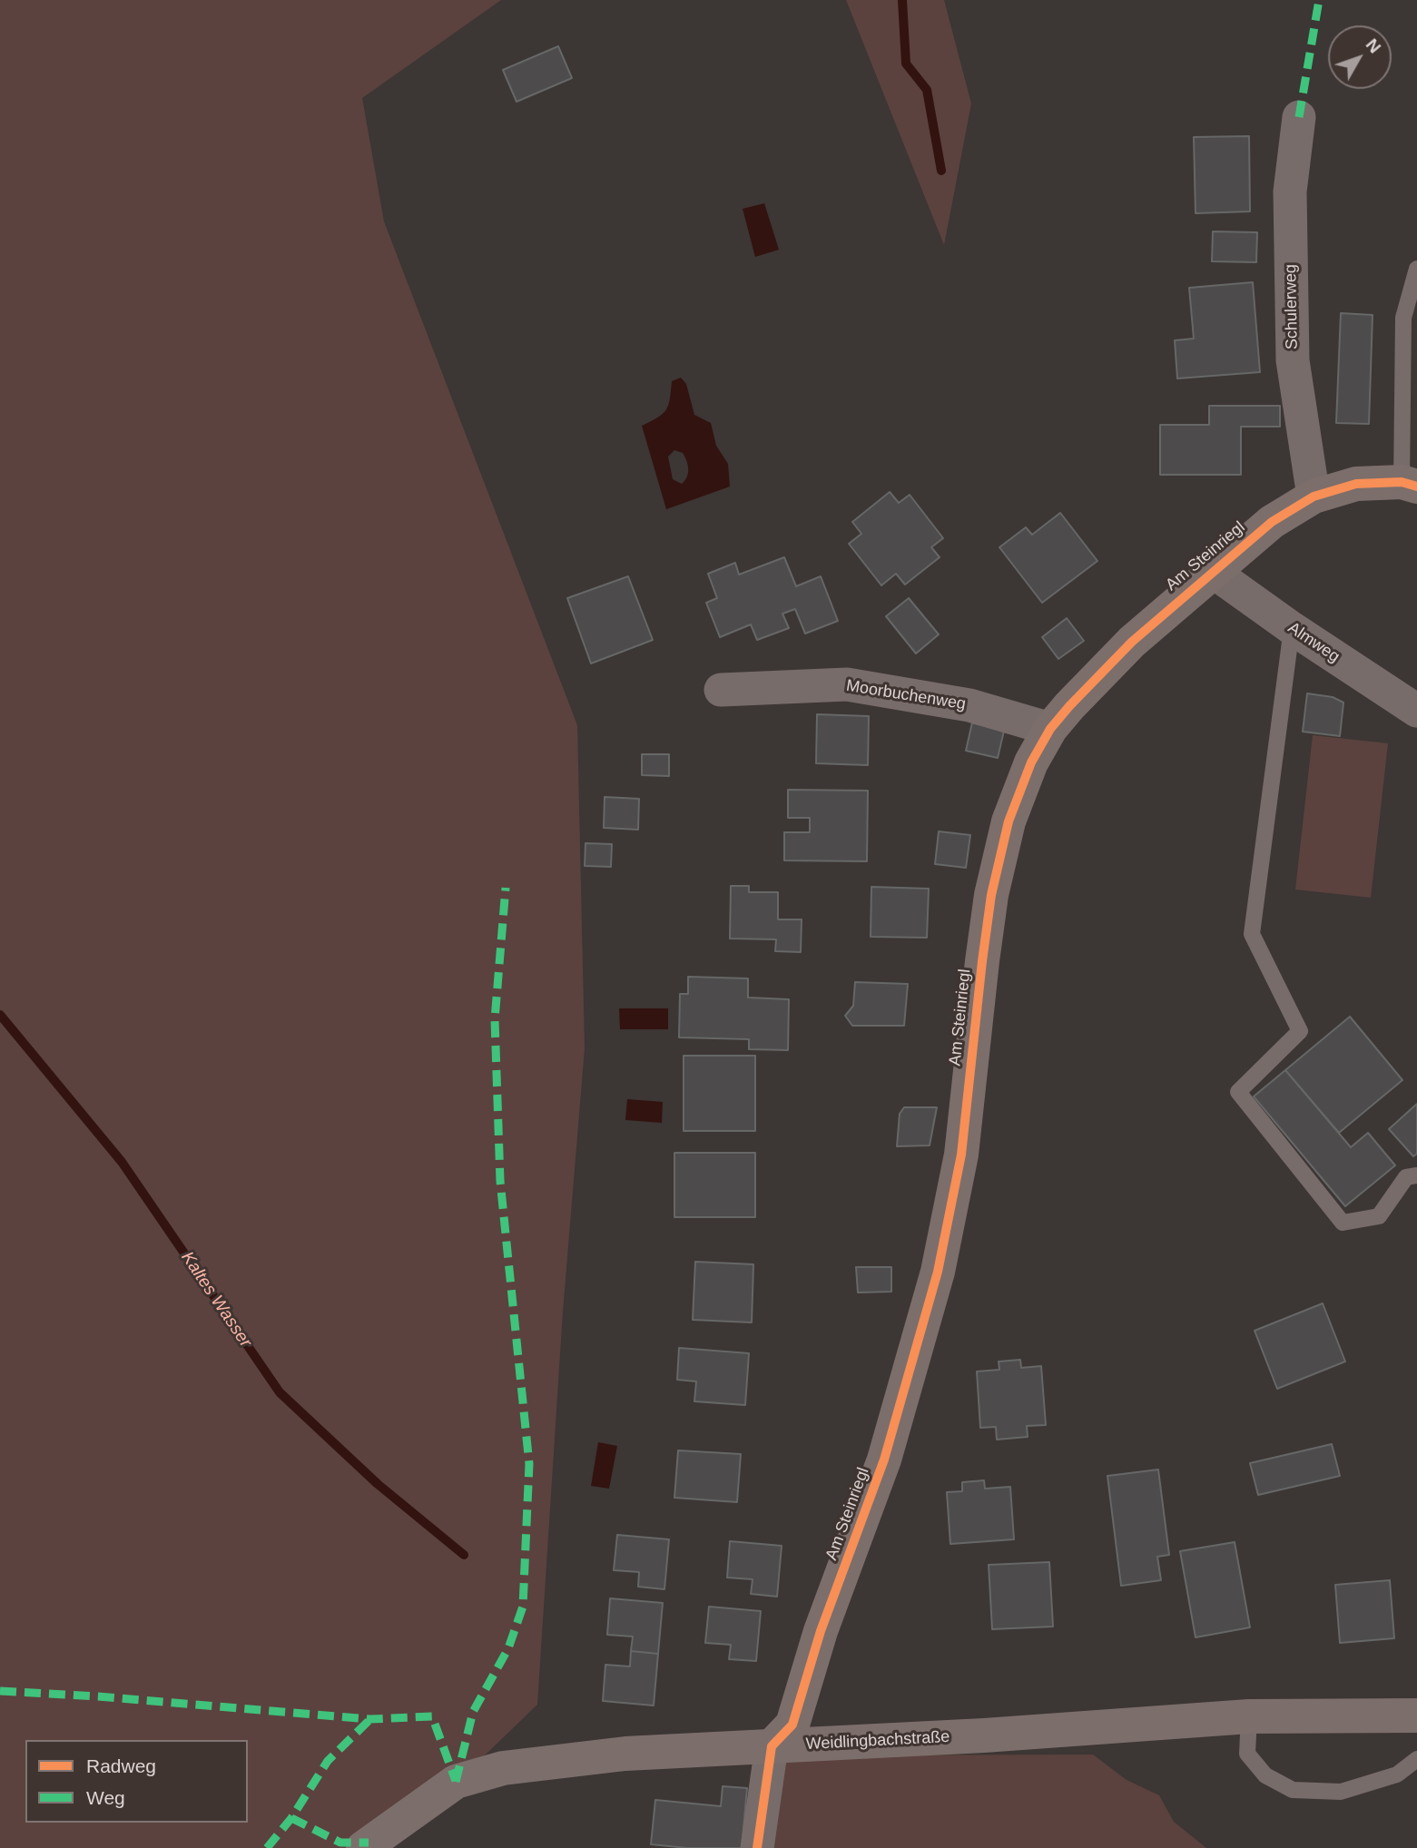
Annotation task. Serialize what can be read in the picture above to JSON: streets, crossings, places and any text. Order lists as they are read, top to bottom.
{
  "streets": {
    "street": [
      "Schulerweg",
      "Am Steinriegl",
      "Almweg",
      "Moorbuchenweg",
      "Weidlingbachstraße"
    ]
  },
  "crossings": [
    ["Schulerweg", "Am Steinriegl"],
    ["Am Steinriegl", "Almweg"],
    ["Am Steinriegl", "Moorbuchenweg"],
    ["Am Steinriegl", "Weidlingbachstraße"]
  ],
  "water": ["Kaltes Wasser"],
  "legend": ["Radweg", "Weg"],
  "north": "top right"
}
